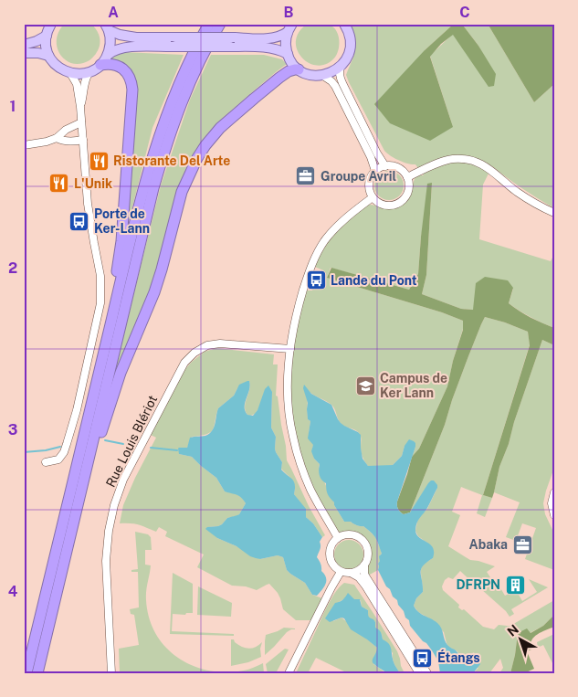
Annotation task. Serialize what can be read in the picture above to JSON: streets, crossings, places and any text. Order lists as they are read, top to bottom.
{
  "streets": {
    "street": ["Rue Louis Blériot"]
  },
  "places": {
    "restaurant": ["Ristorante Del Arte", "L'Unik"],
    "office": ["Groupe Avril", "Abaka"],
    "bus stop": ["Porte de Ker-Lann", "Lande du Pont", "Étangs"],
    "school or university": ["Campus de Ker Lann"],
    "building": ["DFRPN"]
  },
  "north": "top left",
  "grid": {
    "columns": ["A", "B", "C"],
    "rows": [
      "1",
      "2",
      "3",
      "4"
    ]
  }
}
